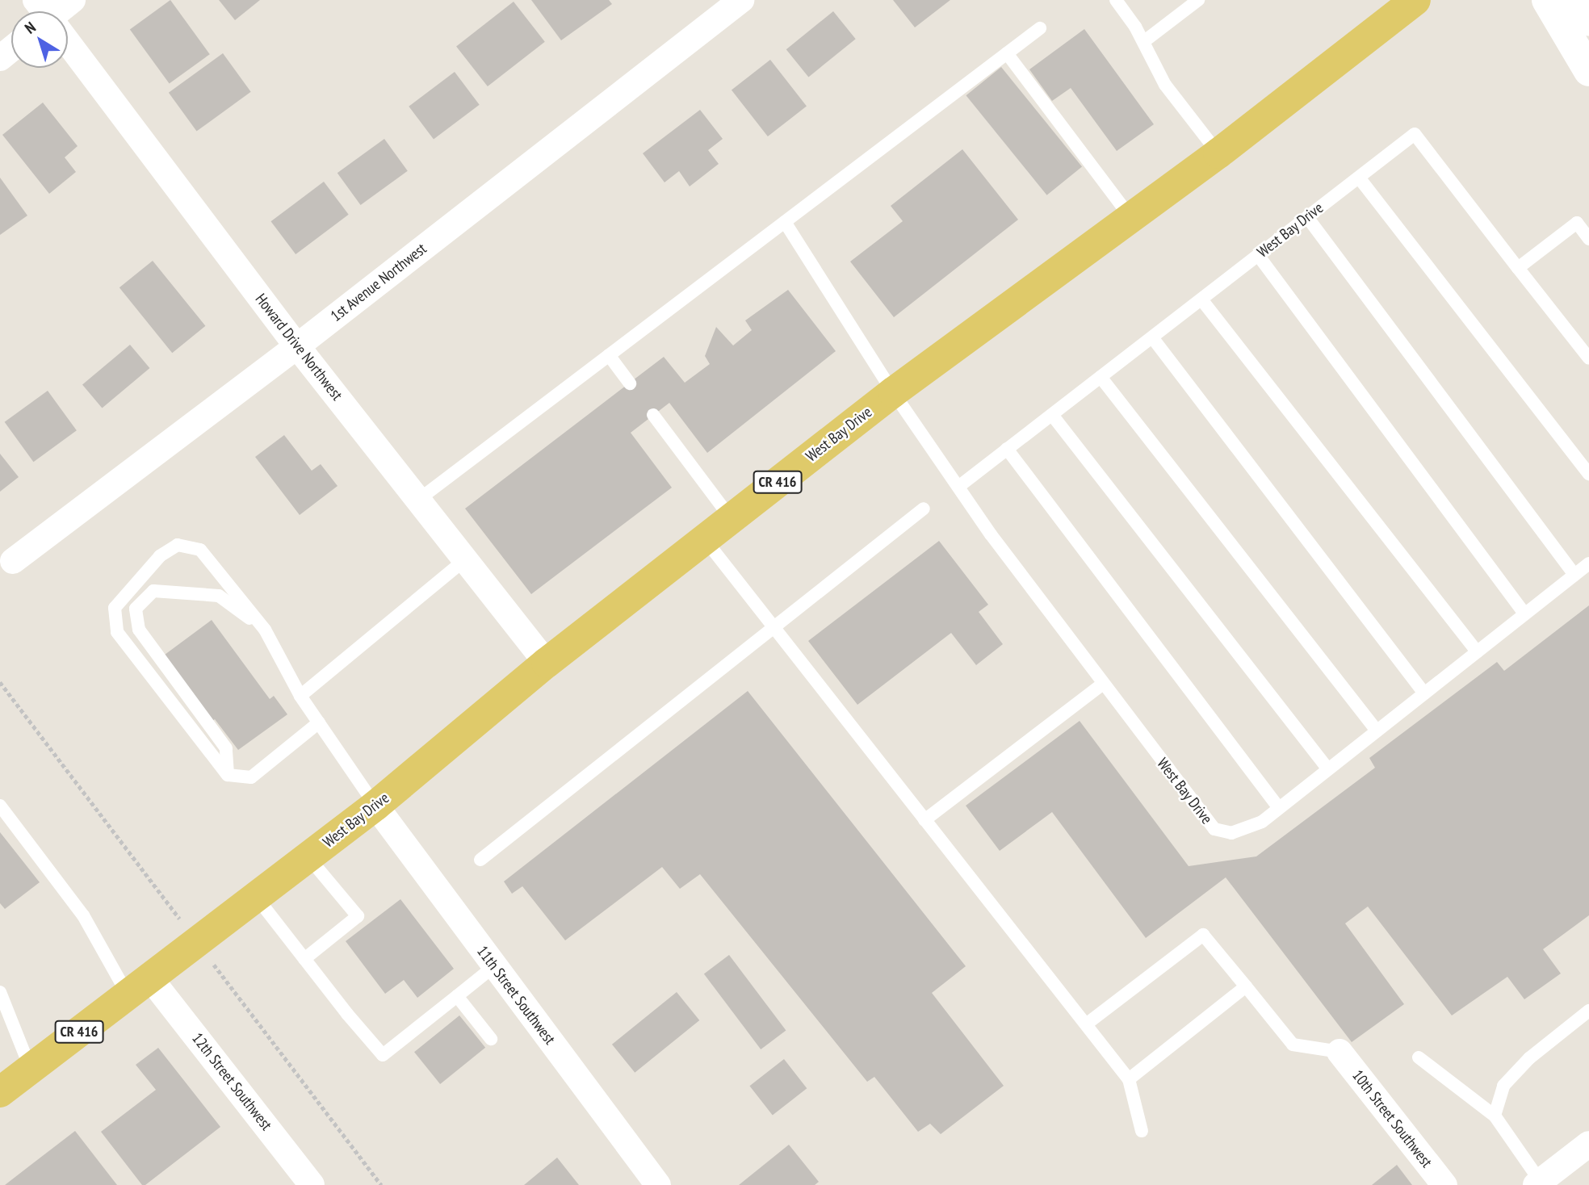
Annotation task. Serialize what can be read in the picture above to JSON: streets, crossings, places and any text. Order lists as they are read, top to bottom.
{
  "streets": {
    "main road": ["West Bay Drive", "CR 416"],
    "street": [
      "1st Avenue Northwest",
      "Howard Drive Northwest",
      "11th Street Southwest",
      "12th Street Southwest",
      "10th Street Southwest"
    ]
  },
  "crossings": [
    ["West Bay Drive", "Howard Drive Northwest"],
    ["West Bay Drive", "11th Street Southwest"],
    ["West Bay Drive", "12th Street Southwest"],
    ["1st Avenue Northwest", "Howard Drive Northwest"]
  ],
  "north": "top left"
}
